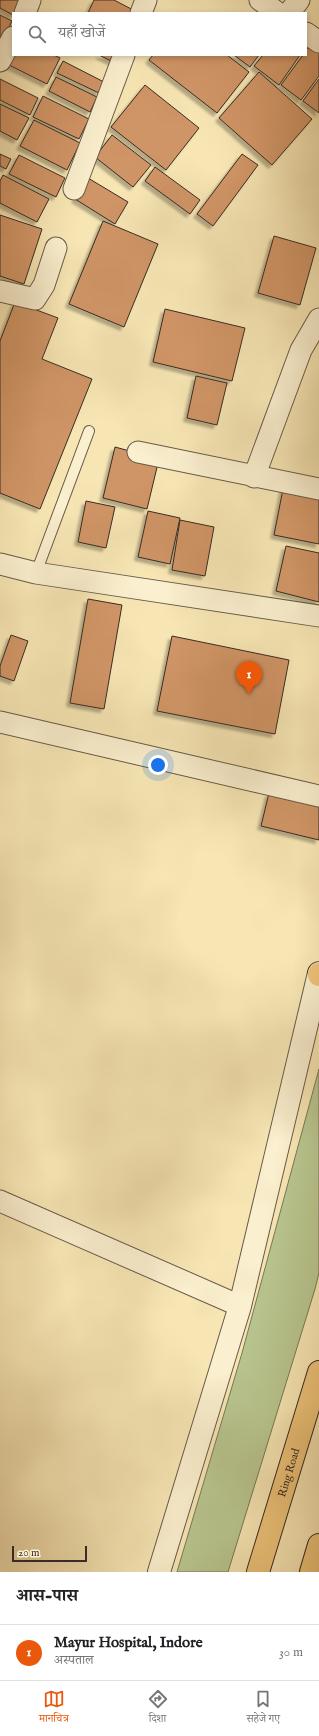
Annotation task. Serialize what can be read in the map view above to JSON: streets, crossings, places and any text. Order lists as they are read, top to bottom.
{
  "streets": {
    "main road": ["Ring Road"]
  },
  "scale_bar": "20 m",
  "page": {
    "search": "यहाँ खोजें",
    "pins": "1",
    "scale": "20 m",
    "heading": "आस-पास",
    "list": [
      {
        "mark": "1",
        "name": "Mayur Hospital, Indore",
        "note": "अस्पताल",
        "value": "30 m"
      }
    ],
    "nav": ["मानचित्र", "दिशा", "सहेजे गए"]
  }
}
